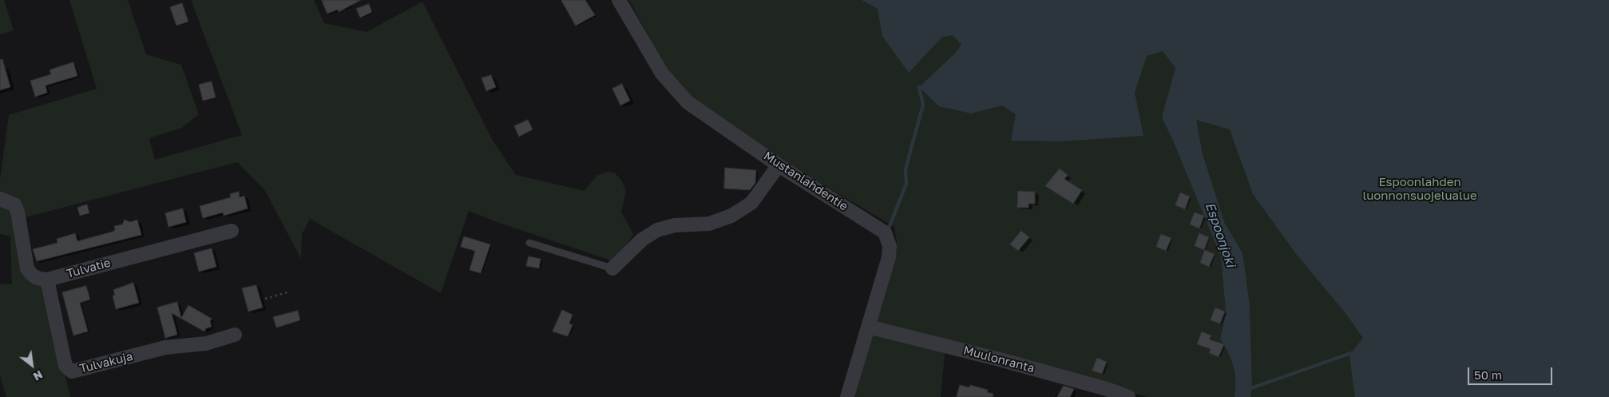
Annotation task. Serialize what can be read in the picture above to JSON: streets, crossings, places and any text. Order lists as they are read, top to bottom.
{
  "streets": {
    "street": [
      "Mustanlahdentie",
      "Tulvatie",
      "Muulonranta",
      "Tulvakuja"
    ]
  },
  "crossings": [
    ["Mustanlahdentie", "Muulonranta"],
    ["Tulvatie", "Tulvakuja"]
  ],
  "water": ["Espoonjoki"],
  "parks": ["Espoonlahden luonnonsuojelualue"],
  "scale_bar": "50 m",
  "north": "bottom right"
}
